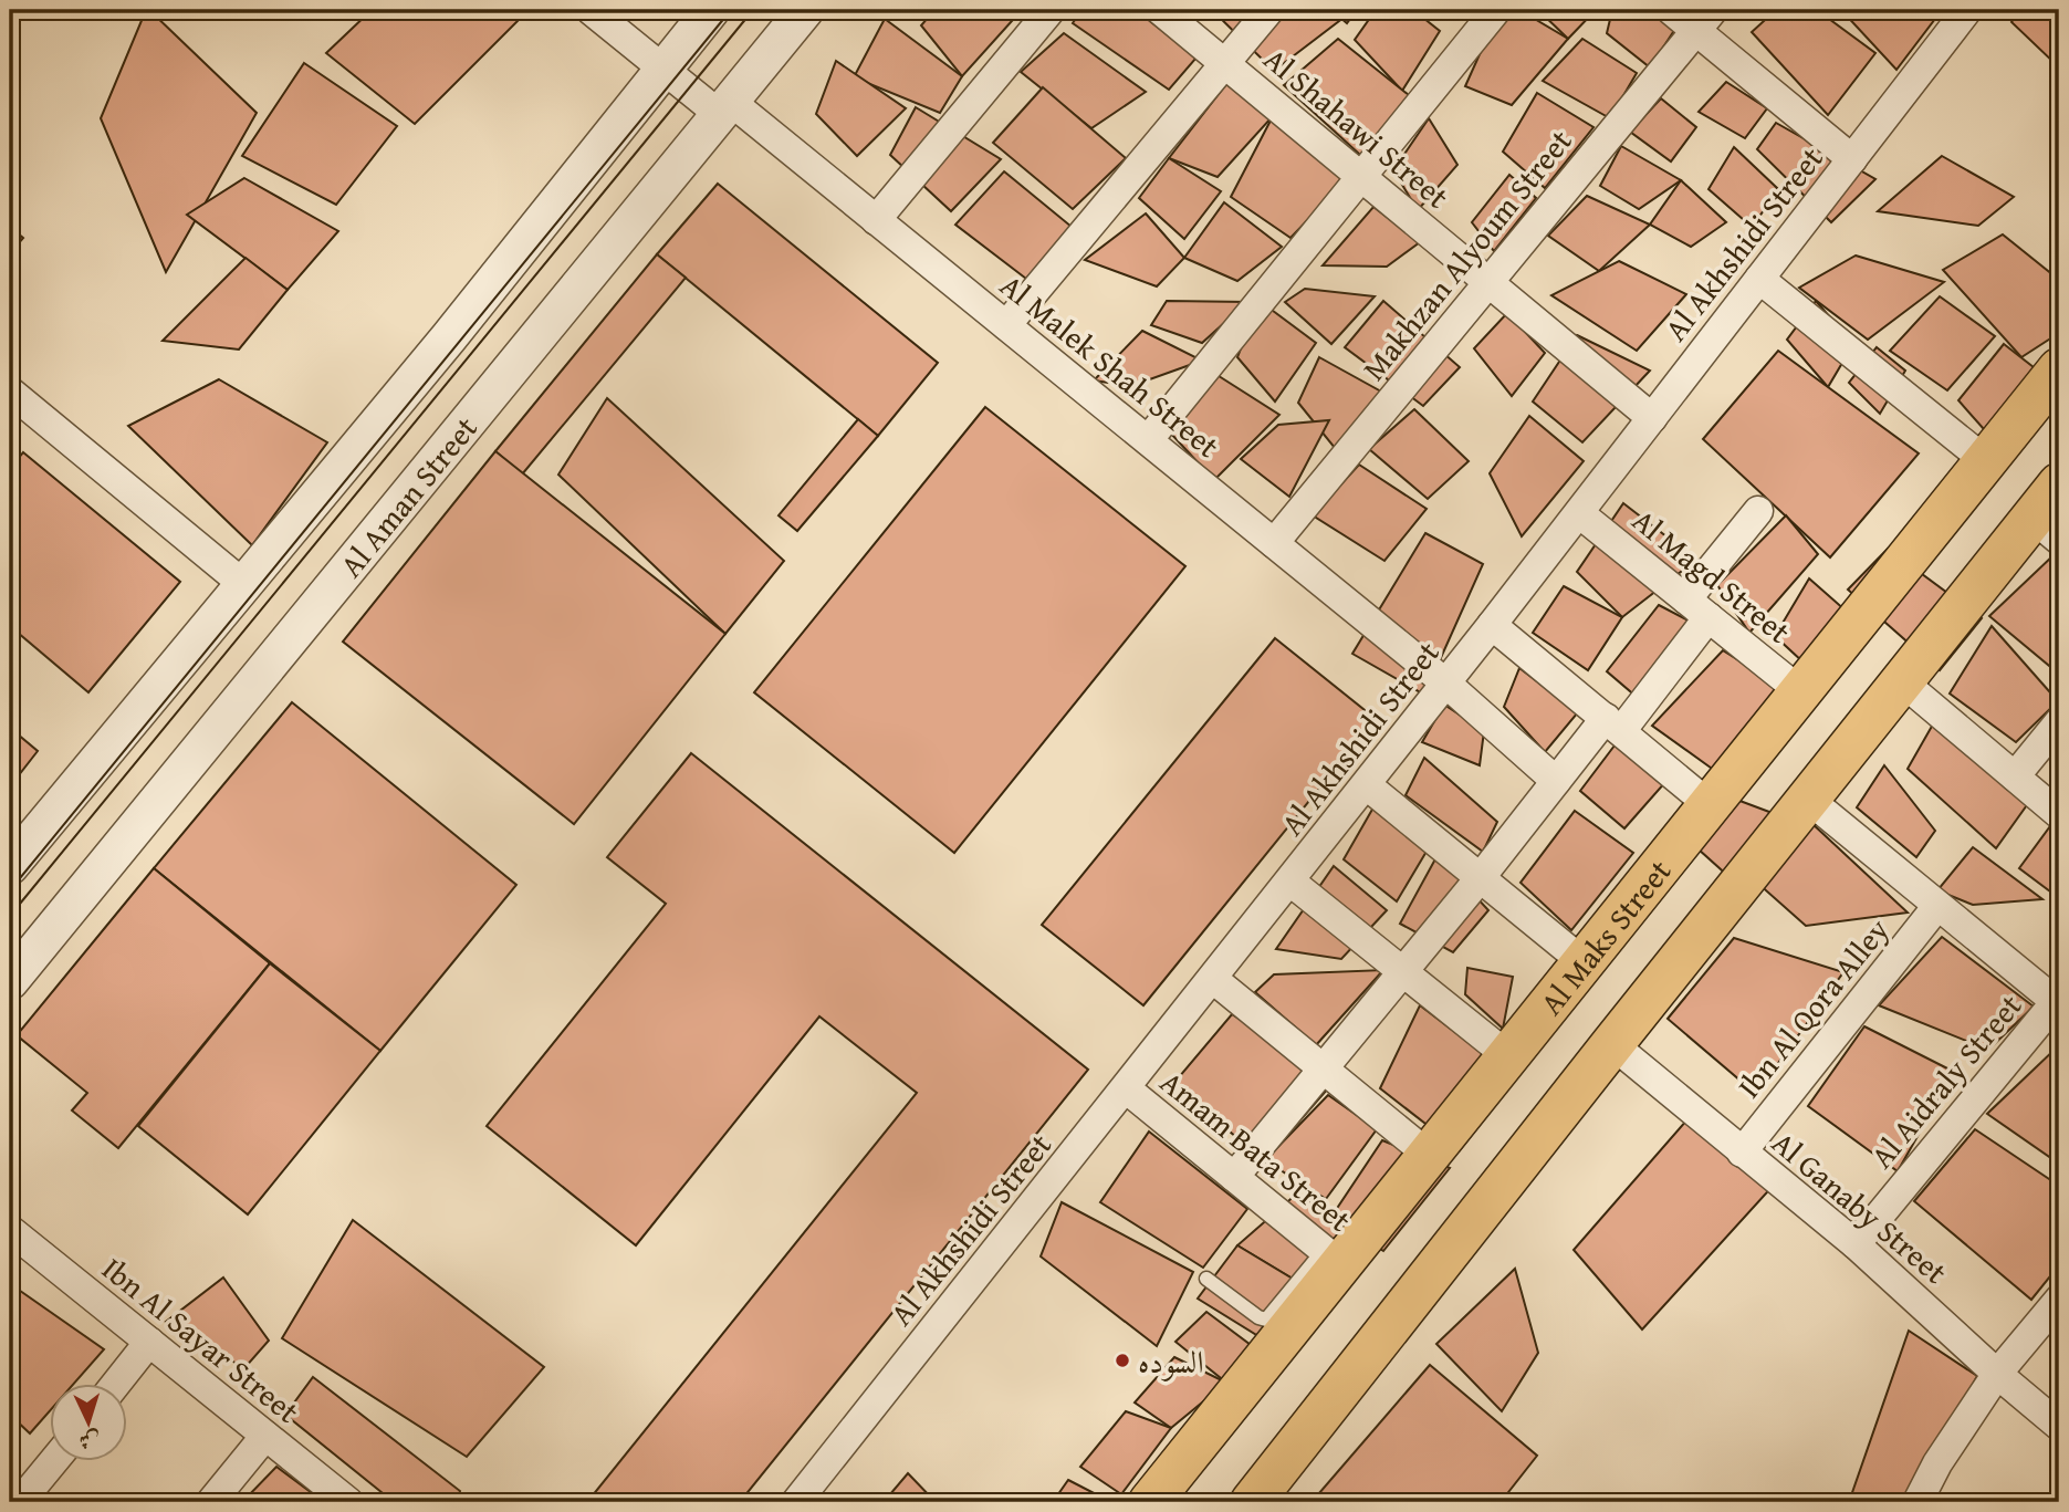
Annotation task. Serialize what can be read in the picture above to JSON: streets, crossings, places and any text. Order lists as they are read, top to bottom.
{
  "streets": {
    "main road": ["Al Maks Street"],
    "street": [
      "Al Shahawi Street",
      "Al Akhshidi Street",
      "Makhzan Alyoum Street",
      "Al Malek Shah Street",
      "Al Aman Street",
      "Al Magd Street",
      "Ibn Al Qora Alley",
      "Al Aidraly Street",
      "Amam Bata Street",
      "Al Ganaby Street",
      "Ibn Al Sayar Street"
    ]
  },
  "crossings": [
    ["Al Shahawi Street", "Al Akhshidi Street"],
    ["Al Shahawi Street", "Makhzan Alyoum Street"],
    ["Al Akhshidi Street", "Al Malek Shah Street"],
    ["Al Akhshidi Street", "Al Magd Street"],
    ["Al Akhshidi Street", "Amam Bata Street"],
    ["Makhzan Alyoum Street", "Al Malek Shah Street"],
    ["Al Malek Shah Street", "Al Aman Street"],
    ["Al Magd Street", "Al Maks Street"],
    ["Al Maks Street", "Amam Bata Street"],
    ["Ibn Al Qora Alley", "Al Ganaby Street"],
    ["Al Aidraly Street", "Al Ganaby Street"]
  ],
  "places": ["السوده"],
  "north": "bottom"
}
